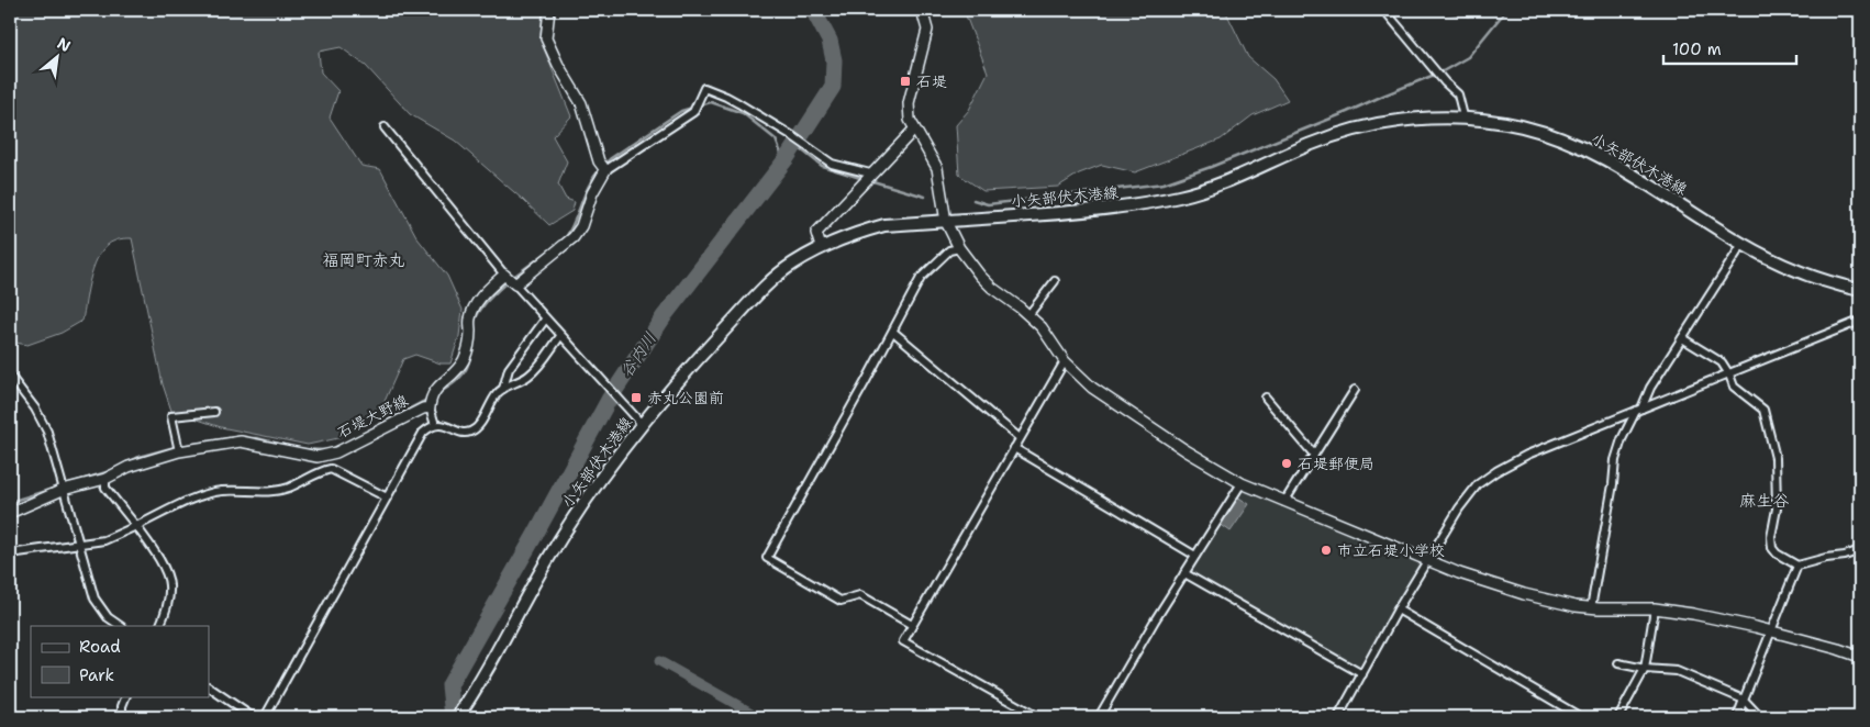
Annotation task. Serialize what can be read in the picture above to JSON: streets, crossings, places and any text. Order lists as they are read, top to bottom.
{
  "streets": {
    "main road": ["小矢部伏木港線"],
    "street": ["石堤大野線"]
  },
  "districts": ["福岡町赤丸", "麻生谷"],
  "water": ["谷内川"],
  "places": {
    "transit": ["石堤", "赤丸公園前"],
    "other": ["石堤郵便局", "市立石堤小学校"]
  },
  "legend": ["Road", "Park"],
  "scale_bar": "100 m",
  "north": "top right"
}
